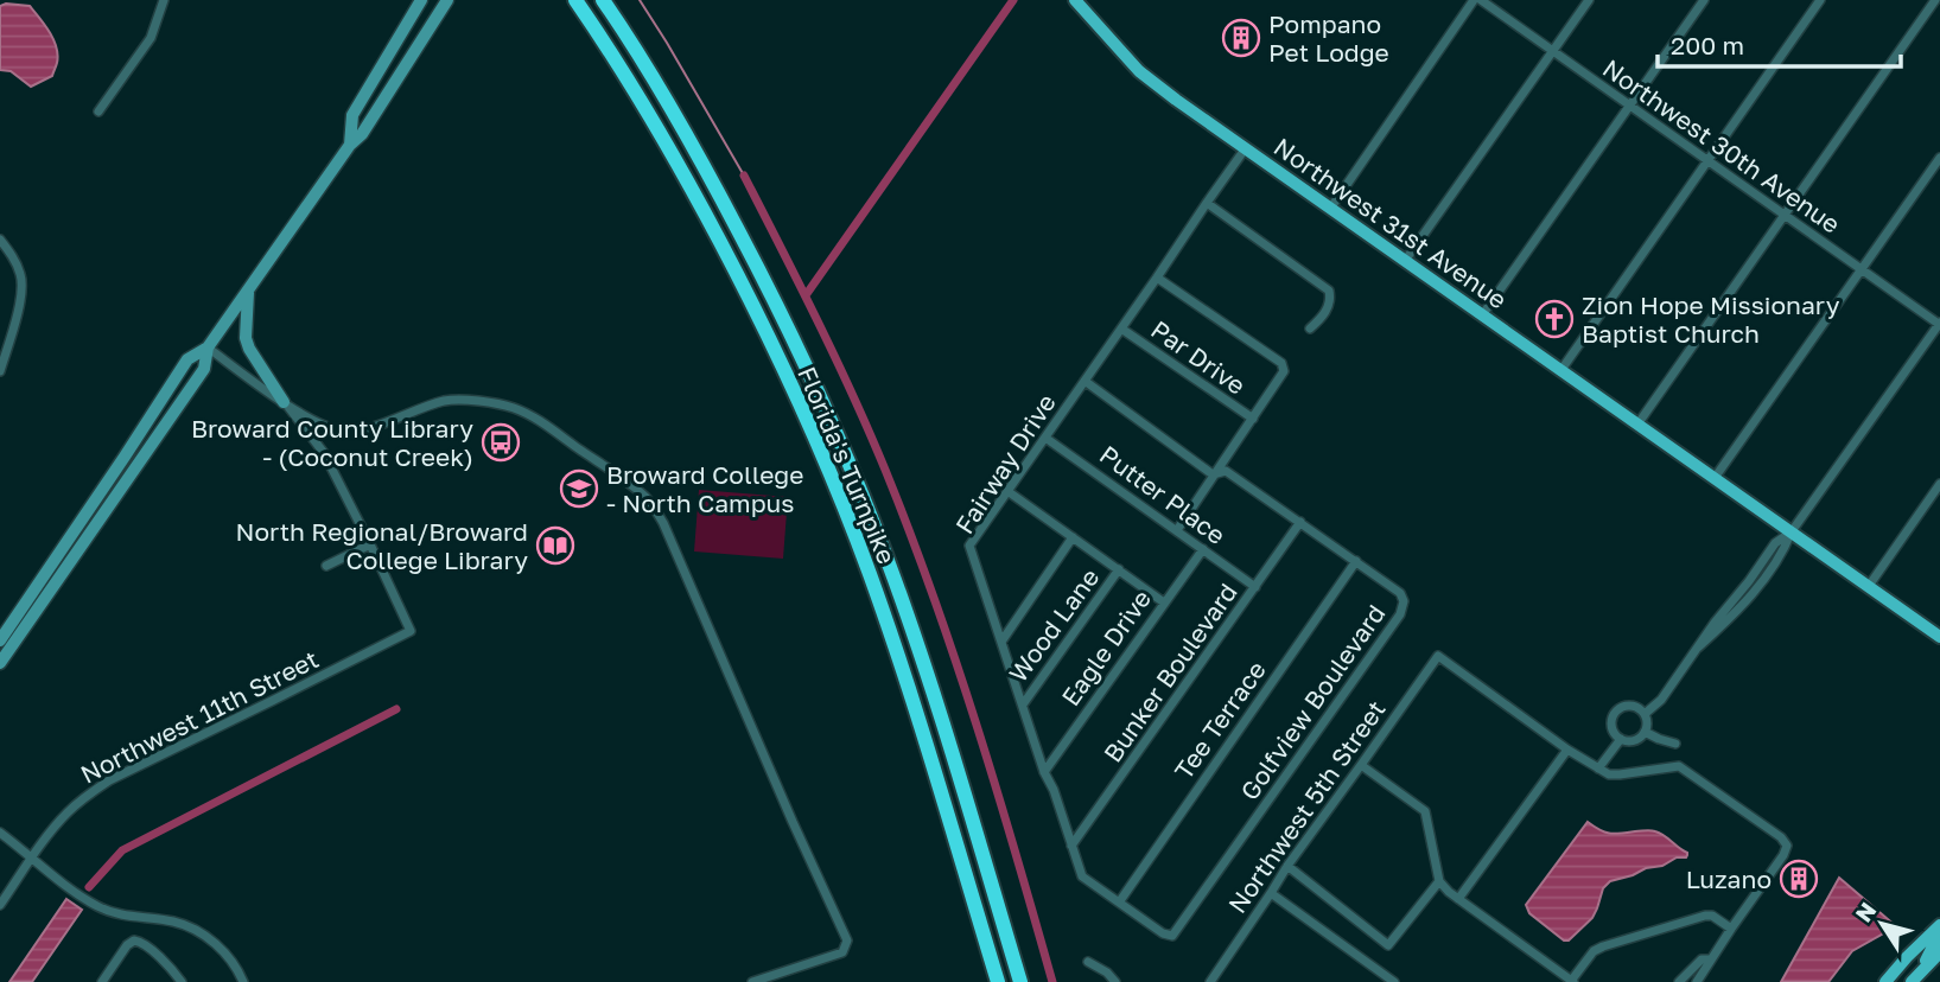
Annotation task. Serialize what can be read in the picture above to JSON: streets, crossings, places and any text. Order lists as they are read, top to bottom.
{
  "streets": {
    "highway": ["Florida's Turnpike"],
    "main road": ["Northwest 31st Avenue"],
    "street": [
      "Northwest 30th Avenue",
      "Par Drive",
      "Fairway Drive",
      "Putter Place",
      "Wood Lane",
      "Eagle Drive",
      "Bunker Boulevard",
      "Golfview Boulevard",
      "Northwest 11th Street",
      "Tee Terrace",
      "Northwest 5th Street"
    ]
  },
  "crossings": [
    ["Northwest 31st Avenue", "Fairway Drive"],
    ["Par Drive", "Fairway Drive"],
    ["Fairway Drive", "Putter Place"],
    ["Fairway Drive", "Wood Lane"],
    ["Fairway Drive", "Eagle Drive"],
    ["Fairway Drive", "Bunker Boulevard"],
    ["Fairway Drive", "Golfview Boulevard"],
    ["Fairway Drive", "Tee Terrace"],
    ["Putter Place", "Eagle Drive"],
    ["Putter Place", "Bunker Boulevard"],
    ["Bunker Boulevard", "Golfview Boulevard"],
    ["Golfview Boulevard", "Tee Terrace"]
  ],
  "places": {
    "building": ["Pompano Pet Lodge", "Luzano"],
    "church": ["Zion Hope Missionary Baptist Church"],
    "bus stop": ["Broward County Library - (Coconut Creek)"],
    "school or university": ["Broward College - North Campus"],
    "library": ["North Regional/Broward College Library"]
  },
  "scale_bar": "200 m",
  "north": "top left"
}
